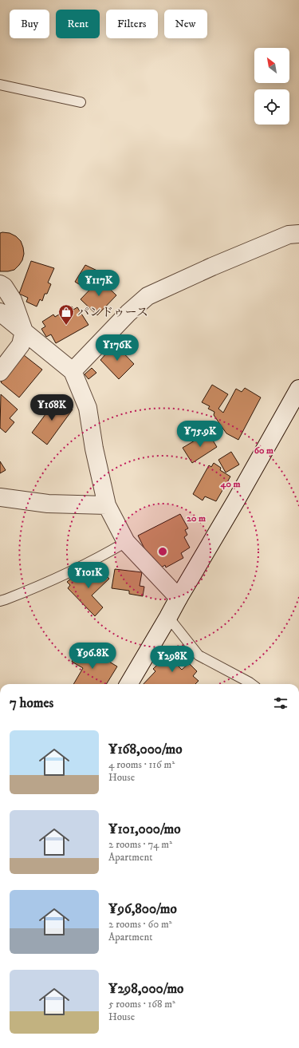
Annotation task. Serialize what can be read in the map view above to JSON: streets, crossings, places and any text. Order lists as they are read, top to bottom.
{
  "places": {
    "shop": ["パンドゥース"]
  },
  "north": "top left",
  "page": {
    "chip": [
      "Buy",
      "Rent",
      "Filters",
      "New"
    ],
    "price": [
      "¥117K",
      "¥176K",
      "¥168K",
      "¥75.9K",
      "¥101K",
      "¥96.8K",
      "¥298K"
    ],
    "heading": "7 homes",
    "list": [
      {
        "name": "¥168,000/mo",
        "note": "4 rooms · 116 m² · House"
      },
      {
        "name": "¥101,000/mo",
        "note": "2 rooms · 74 m² · Apartment"
      },
      {
        "name": "¥96,800/mo",
        "note": "2 rooms · 60 m² · Apartment"
      },
      {
        "name": "¥298,000/mo",
        "note": "5 rooms · 168 m² · House"
      }
    ]
  },
  "rings": ["60 m", "40 m", "20 m"]
}
